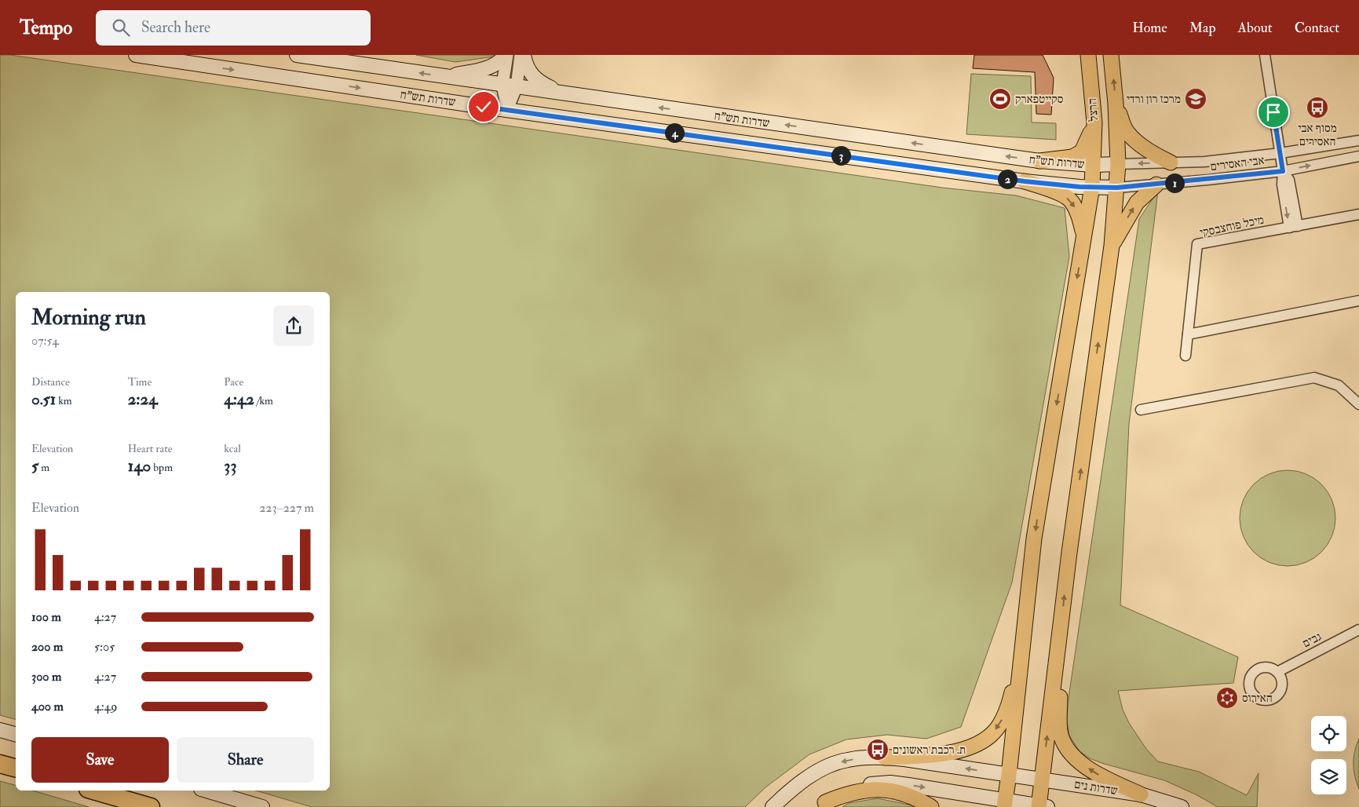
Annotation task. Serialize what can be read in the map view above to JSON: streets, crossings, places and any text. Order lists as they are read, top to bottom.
{
  "streets": {
    "main road": ["שדרות תש\"ח", "הרצל", "שדרות נים"],
    "street": ["אבי האסירים", "מיכל פוחצבסקי", "גבים"]
  },
  "crossings": [
    ["שדרות תש\"ח", "הרצל"],
    ["שדרות תש\"ח", "אבי האסירים"],
    ["הרצל", "אבי האסירים"]
  ],
  "places": {
    "sports": ["סקייטפארק"],
    "school or university": ["מרכז רון ורדי"],
    "bus stop": ["מסוף אבי האסירים", "ת. רכבת ראשונים"],
    "synagogue": ["האירוס"]
  },
  "page": {
    "header": "Tempo",
    "search": "Search here",
    "nav": [
      "Home",
      "Map",
      "About",
      "Contact"
    ],
    "pins": [
      "4",
      "3",
      "2",
      "1"
    ],
    "heading": ["Morning run", "07:54"],
    "stats": [
      ["Distance", "0.51 km"],
      ["Time", "2:24"],
      ["Pace", "4:42 /km"],
      ["Elevation", "5 m"],
      ["Heart rate", "140 bpm"],
      ["kcal", "33"]
    ],
    "chart": ["Elevation", "223–227 m"],
    "list": [
      {
        "name": "100 m",
        "note": "4:27"
      },
      {
        "name": "200 m",
        "note": "5:05"
      },
      {
        "name": "300 m",
        "note": "4:27"
      },
      {
        "name": "400 m",
        "note": "4:49"
      }
    ],
    "buttons": ["Save", "Share"]
  }
}
